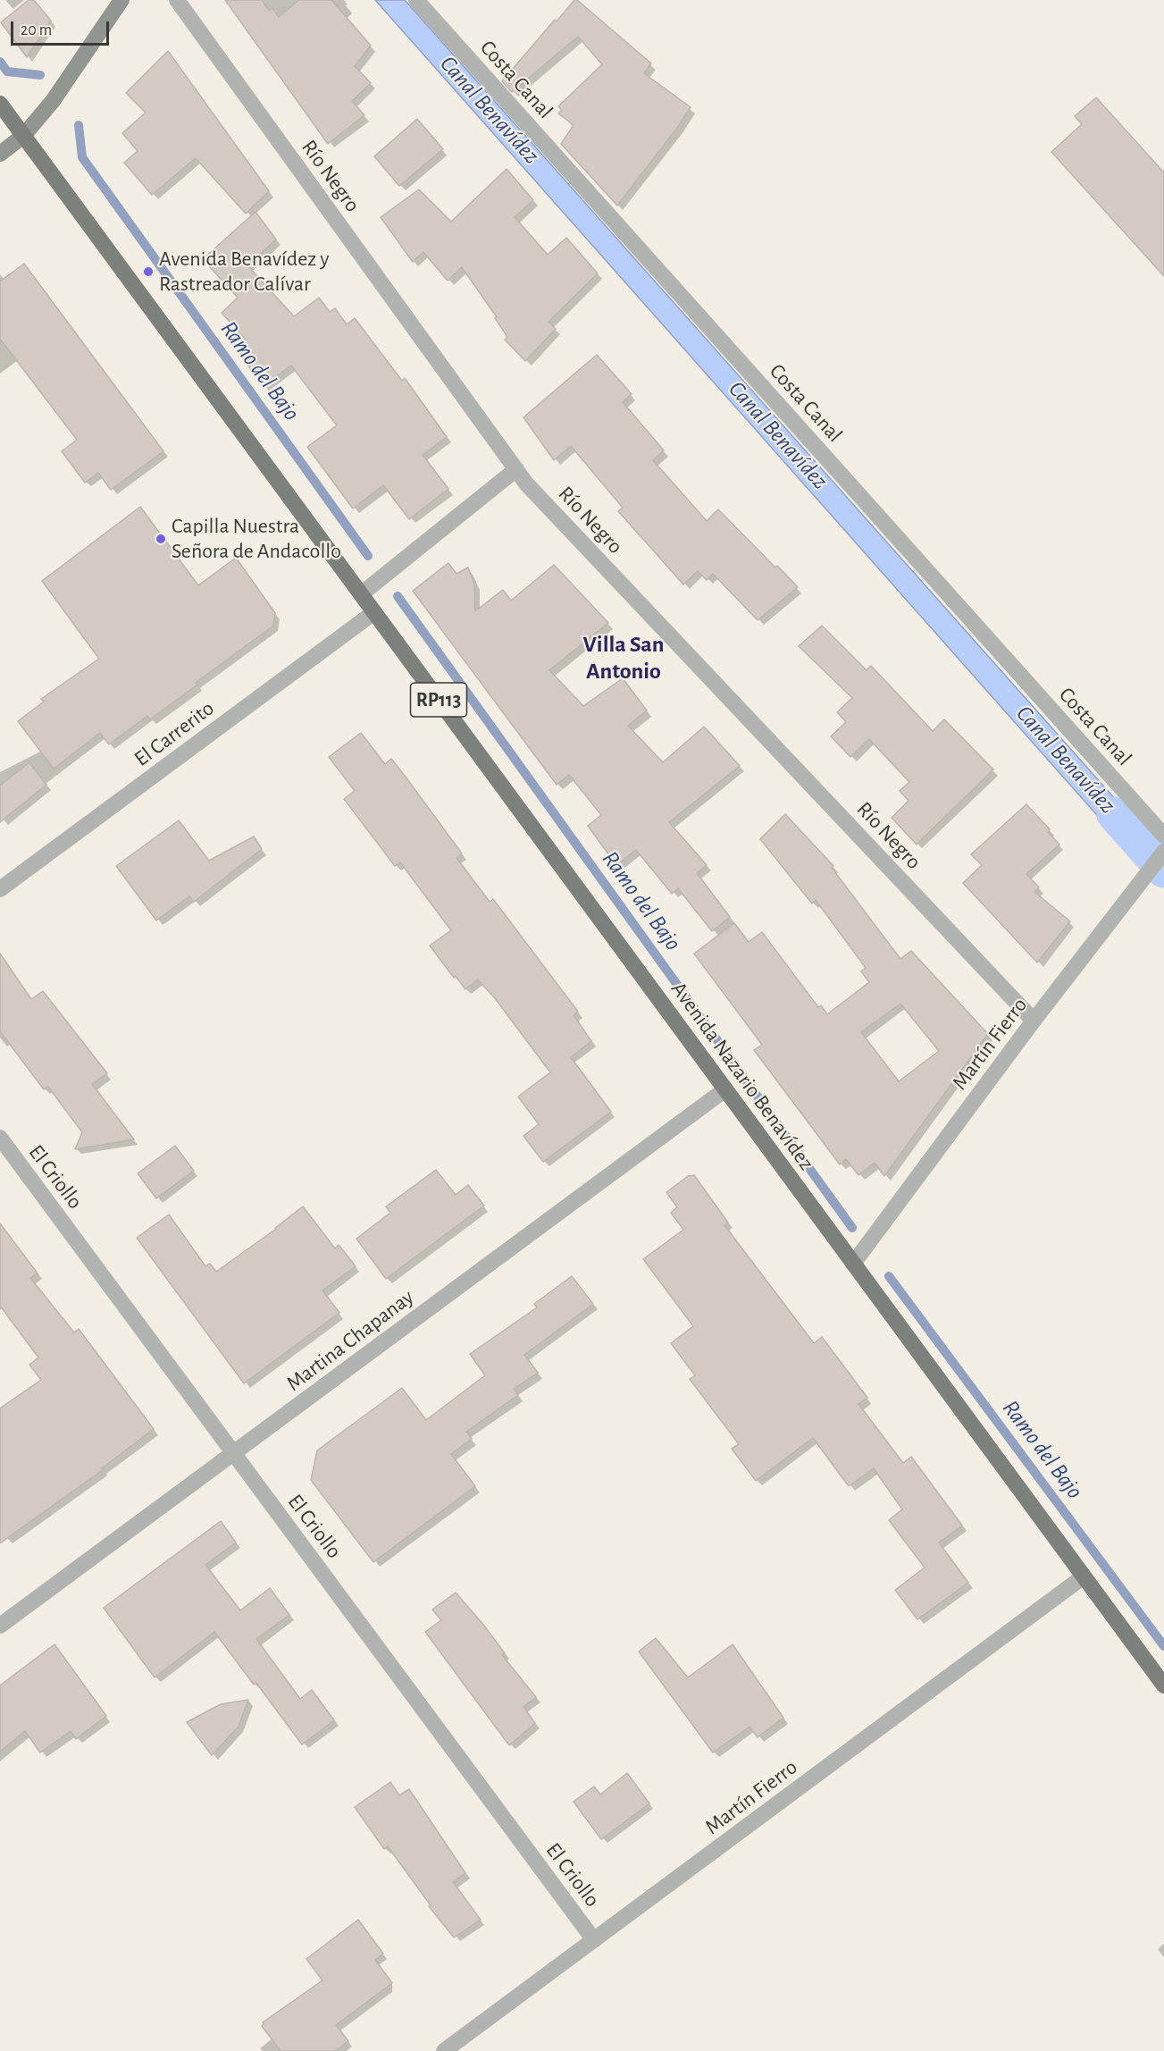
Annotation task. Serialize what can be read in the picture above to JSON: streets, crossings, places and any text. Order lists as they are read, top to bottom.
{
  "streets": {
    "main road": ["RP113", "Avenida Nazario Benavídez"],
    "street": [
      "Costa Canal",
      "Río Negro",
      "El Carrerito",
      "Martín Fierro",
      "El Criollo",
      "Martina Chapanay"
    ]
  },
  "crossings": [
    ["Río Negro", "Martín Fierro"],
    ["El Carrerito", "Avenida Nazario Benavídez"],
    ["Martín Fierro", "Avenida Nazario Benavídez"],
    ["Martín Fierro", "El Criollo"],
    ["Avenida Nazario Benavídez", "Martina Chapanay"],
    ["El Criollo", "Martina Chapanay"]
  ],
  "districts": ["Villa San Antonio"],
  "water": ["Canal Benavídez", "Ramo del Bajo"],
  "places": ["Avenida Benavídez y Rastreador Calívar", "Capilla Nuestra Señora de Andacollo"],
  "scale_bar": "20 m"
}
